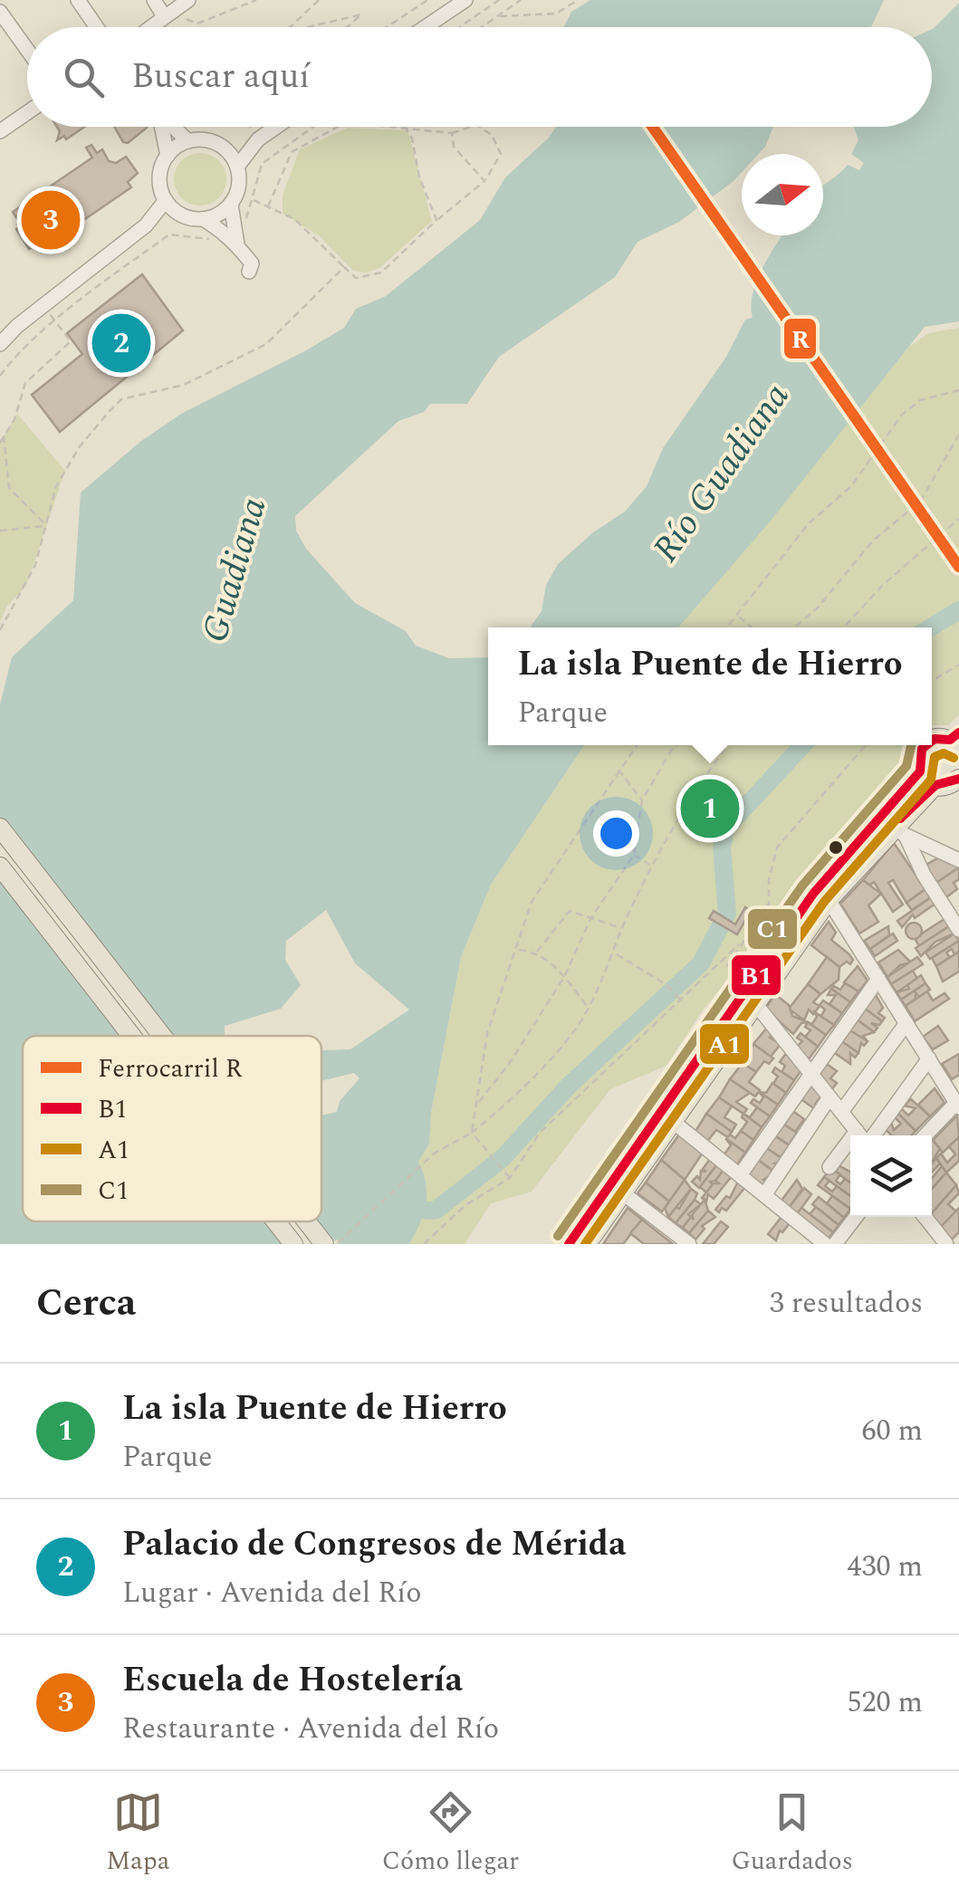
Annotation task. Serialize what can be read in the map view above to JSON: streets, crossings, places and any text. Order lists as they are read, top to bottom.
{
  "water": ["Río Guadiana", "Guadiana"],
  "lines": [
    "rail line R",
    "transit line B1",
    "transit line C1",
    "transit line A1"
  ],
  "legend": [
    "Ferrocarril R",
    "B1",
    "A1",
    "C1"
  ],
  "north": "right",
  "page": {
    "search": "Buscar aquí",
    "pins": ["3", "2", "1"],
    "popup": ["La isla Puente de Hierro", "Parque"],
    "heading": ["Cerca", "3 resultados"],
    "list": [
      {
        "mark": "1",
        "name": "La isla Puente de Hierro",
        "note": "Parque",
        "value": "60 m"
      },
      {
        "mark": "2",
        "name": "Palacio de Congresos de Mérida",
        "note": "Lugar · Avenida del Río",
        "value": "430 m"
      },
      {
        "mark": "3",
        "name": "Escuela de Hostelería",
        "note": "Restaurante · Avenida del Río",
        "value": "520 m"
      }
    ],
    "nav": ["Mapa", "Cómo llegar", "Guardados"]
  }
}
